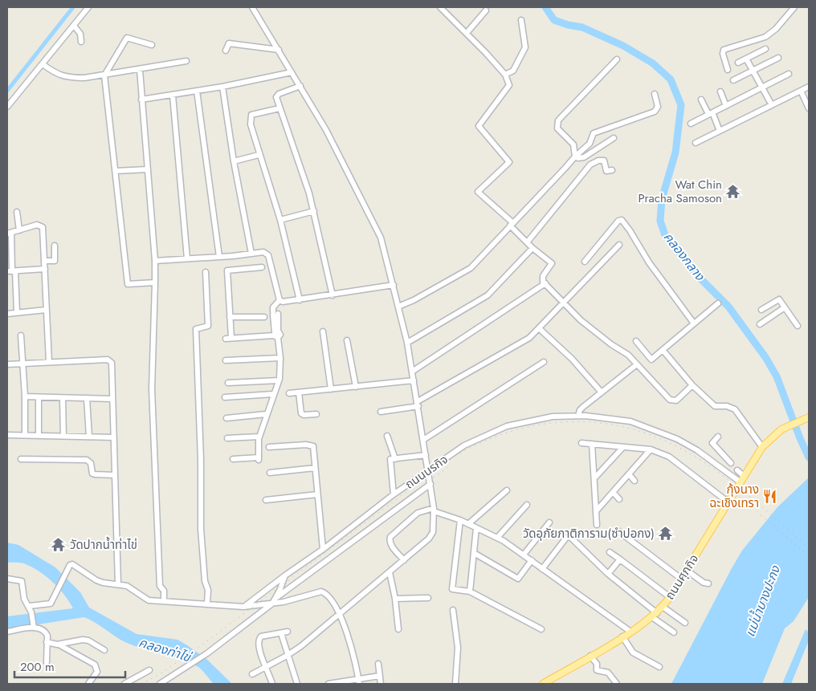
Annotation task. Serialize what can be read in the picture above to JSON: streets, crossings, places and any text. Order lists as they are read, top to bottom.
{
  "streets": {
    "main road": ["ถนนศุภกิจ"],
    "street": ["ถนนนรกิจ"]
  },
  "crossings": [
    ["ถนนนรกิจ", "ถนนศุภกิจ"]
  ],
  "water": ["คลองกลาง", "แม่น้ำบางปะกง", "คลองท่าไข่"],
  "places": {
    "temple": ["Wat Chin Pracha Samoson", "วัดอุภัยภาติการาม(ซำปอกง)", "วัดปากน้ำท่าไข่"],
    "restaurant": ["กุ้งนาง ฉะเชิงเทรา"]
  },
  "scale_bar": "200 m"
}
